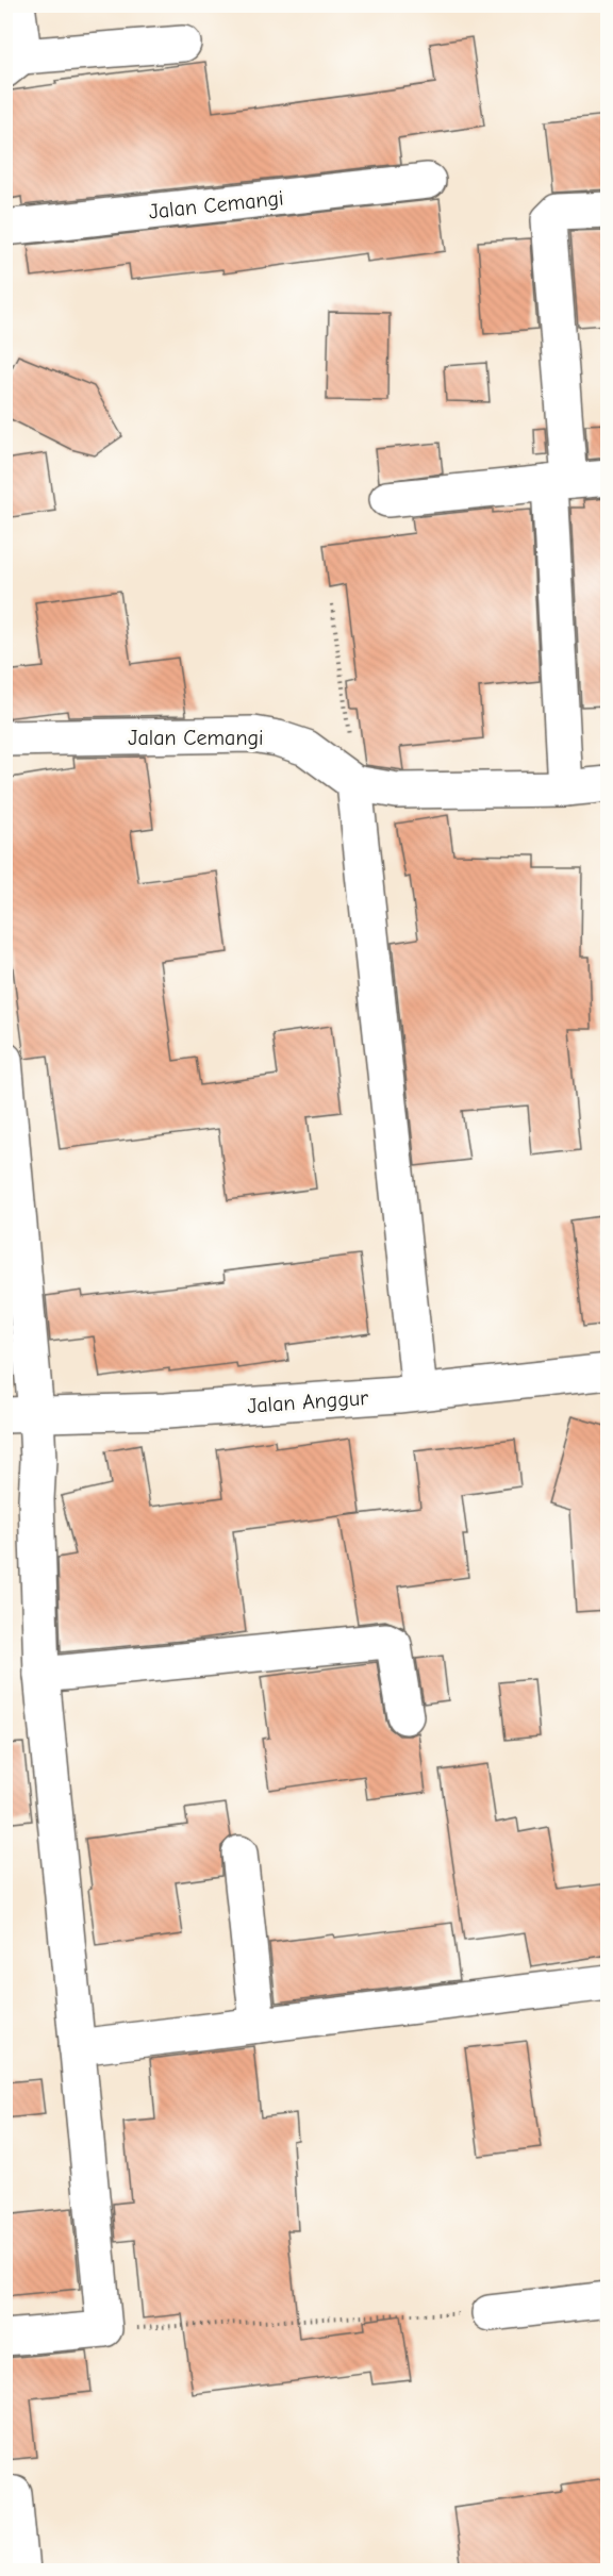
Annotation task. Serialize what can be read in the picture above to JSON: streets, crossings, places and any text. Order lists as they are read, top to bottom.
{
  "streets": {
    "street": ["Jalan Cemangi", "Jalan Anggur"]
  }
}
